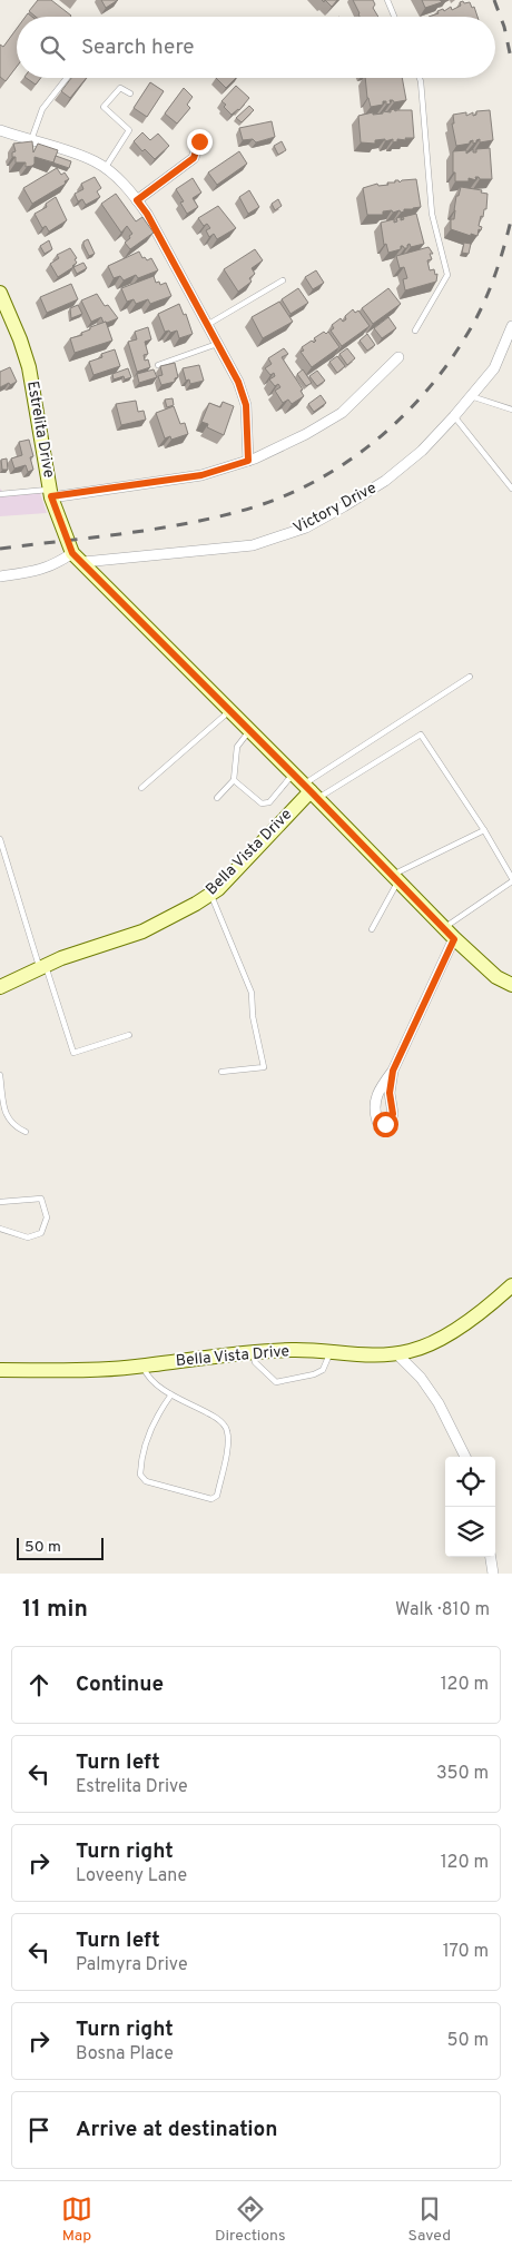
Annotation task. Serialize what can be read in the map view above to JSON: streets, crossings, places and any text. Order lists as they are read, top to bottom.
{
  "streets": {
    "street": ["Estrelita Drive", "Victory Drive", "Bella Vista Drive"]
  },
  "crossings": [
    ["Estrelita Drive", "Victory Drive"],
    ["Estrelita Drive", "Bella Vista Drive"]
  ],
  "scale_bar": "50 m",
  "page": {
    "search": "Search here",
    "scale": "50 m",
    "heading": ["11 min", "Walk · 810 m"],
    "list": [
      ["Continue", "120 m"],
      ["Turn left", "Estrelita Drive", "350 m"],
      ["Turn right", "Loveeny Lane", "120 m"],
      ["Turn left", "Palmyra Drive", "170 m"],
      ["Turn right", "Bosna Place", "50 m"],
      "Arrive at destination"
    ],
    "nav": ["Map", "Directions", "Saved"]
  }
}
